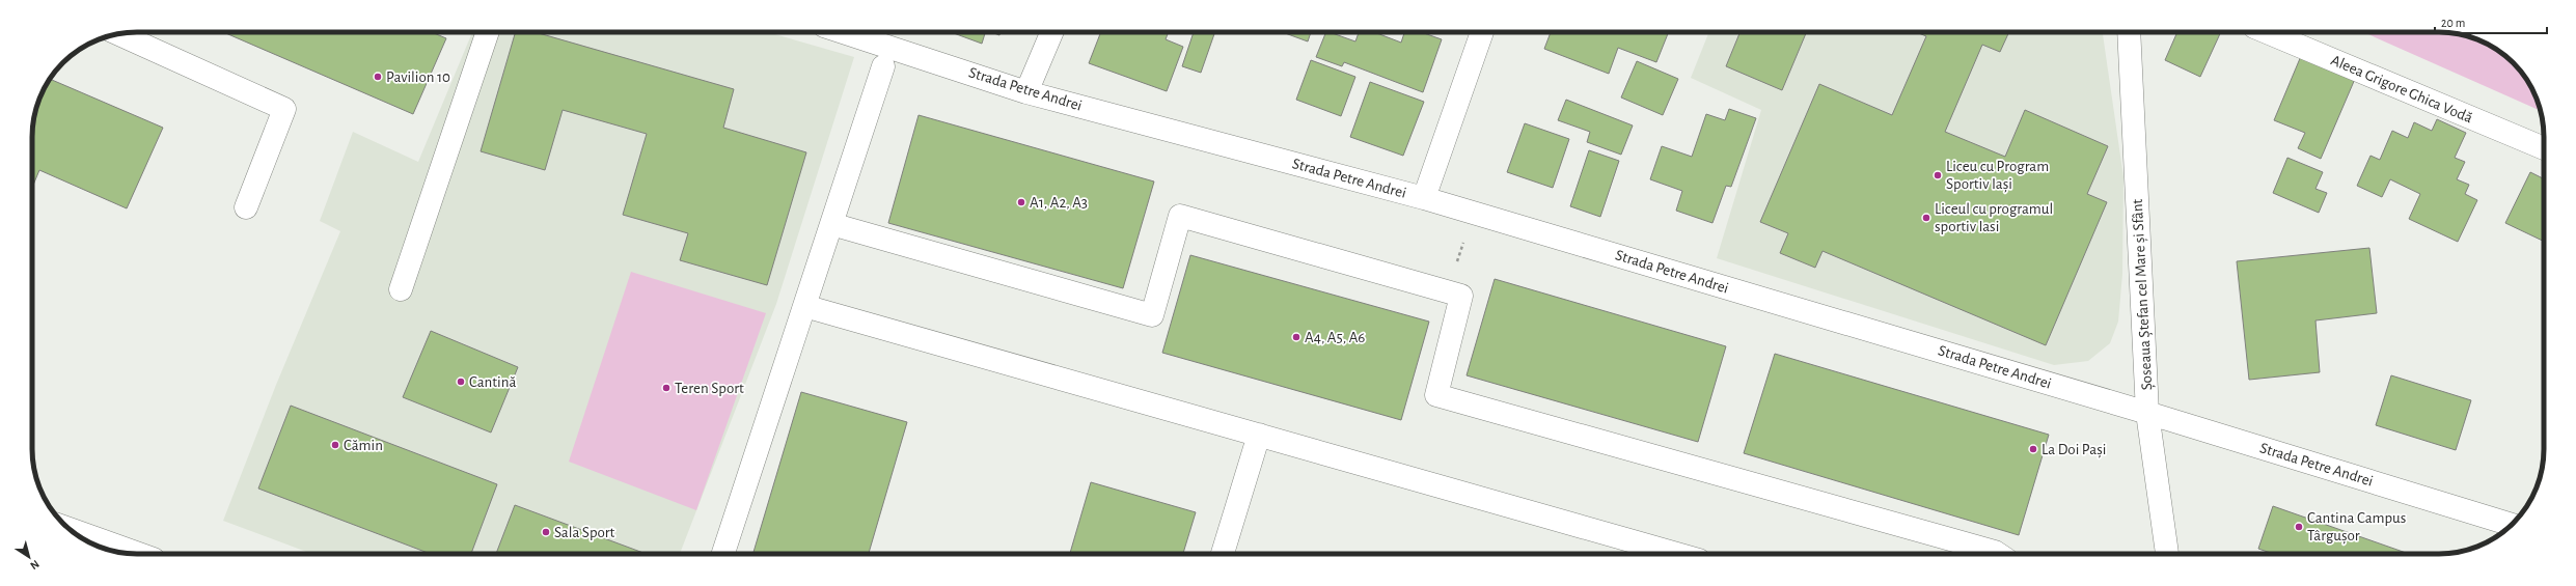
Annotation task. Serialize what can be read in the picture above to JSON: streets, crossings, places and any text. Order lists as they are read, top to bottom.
{
  "streets": {
    "street": ["Strada Petre Andrei", "Aleea Grigore Ghica Vodă", "Șoseaua Ștefan cel Mare și Sfânt"]
  },
  "crossings": [
    ["Strada Petre Andrei", "Șoseaua Ștefan cel Mare și Sfânt"]
  ],
  "places": [
    "Pavilion 10",
    "Liceu cu Program Sportiv Iași",
    "A1, A2, A3",
    "Liceul cu programul sportiv Iasi",
    "A4, A5, A6",
    "Cantină",
    "Teren Sport",
    "Cămin",
    "La Doi Pași",
    "Cantina Campus Târgușor",
    "Sala Sport"
  ],
  "scale_bar": "20 m",
  "north": "bottom right"
}
